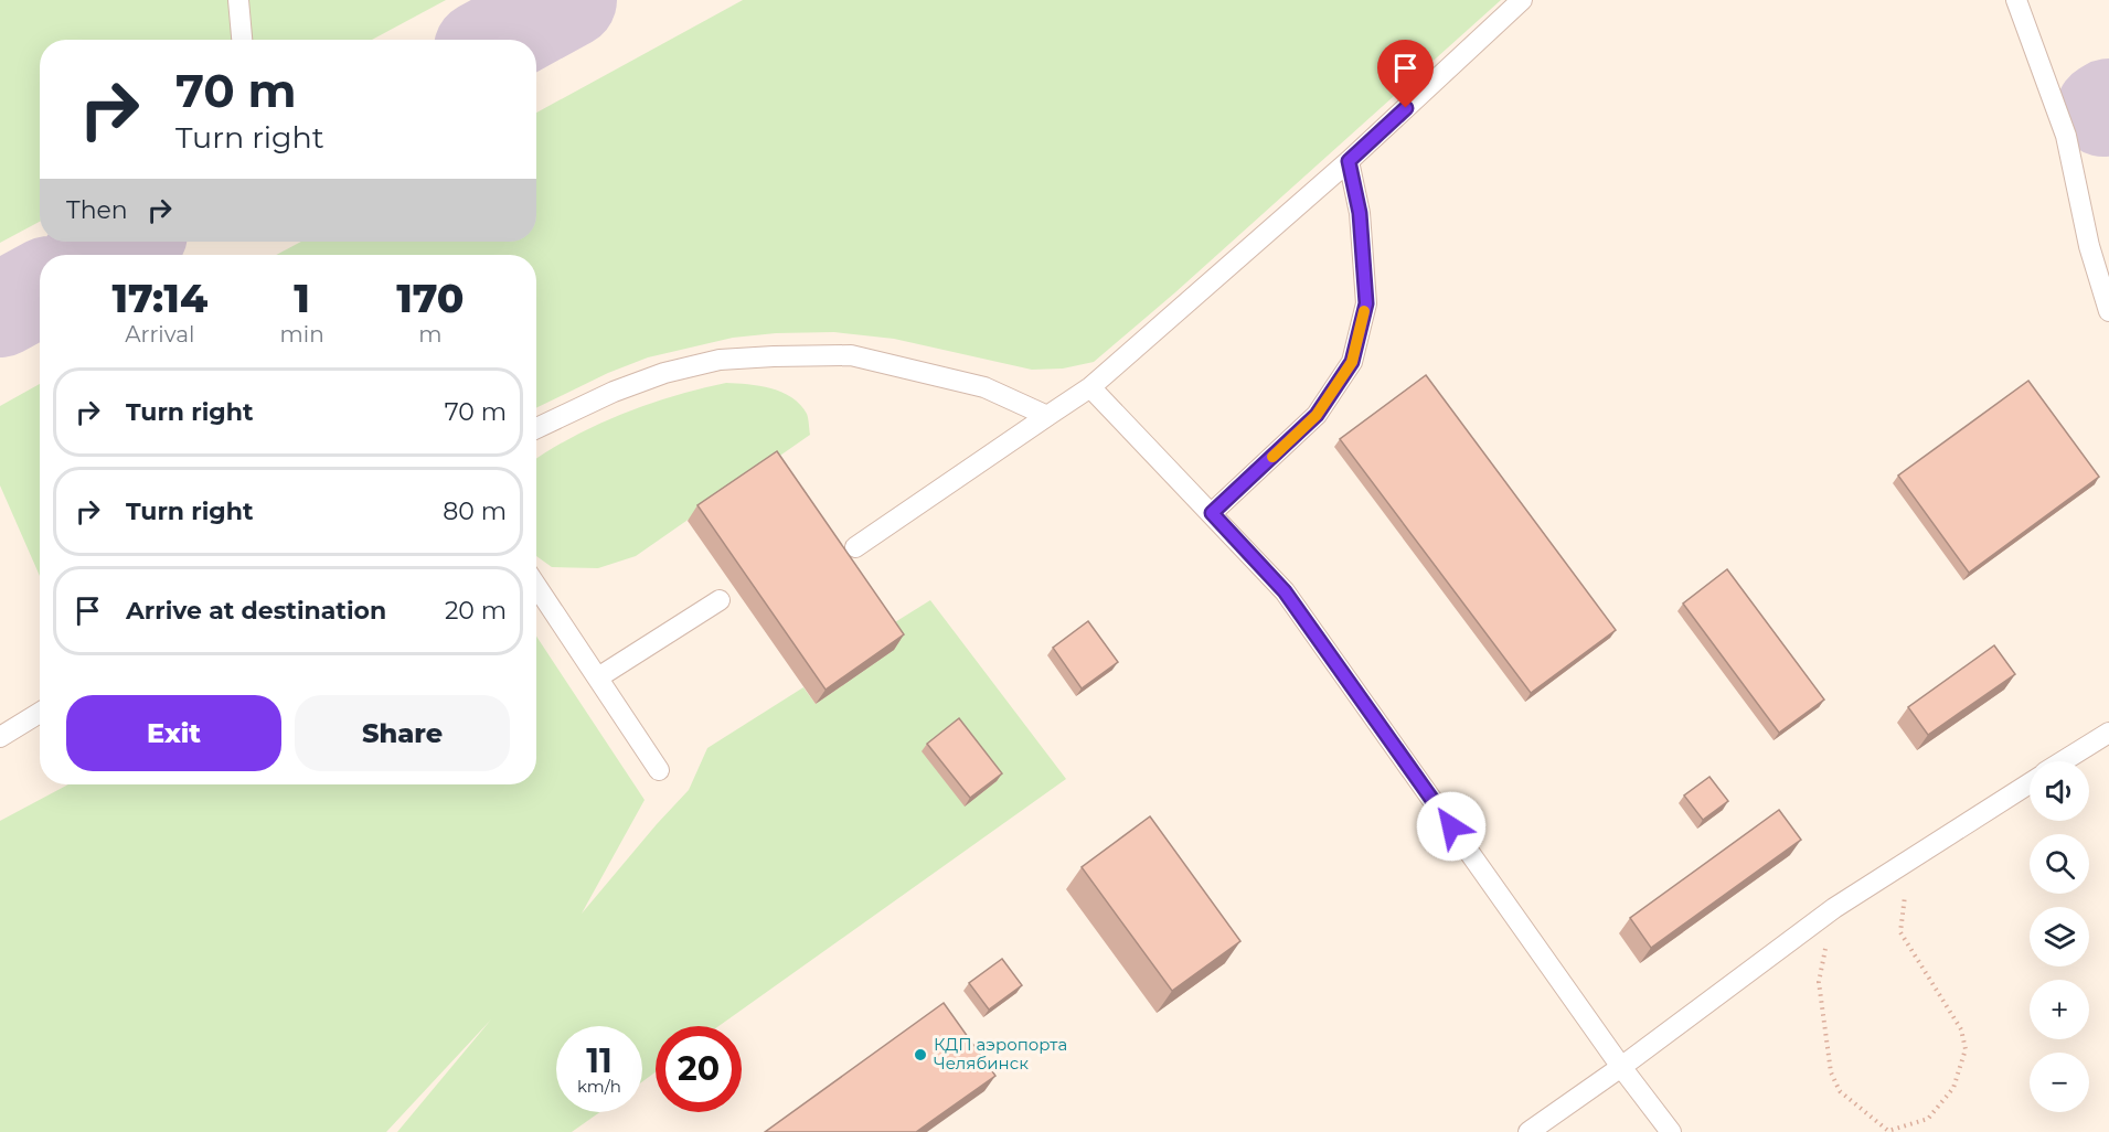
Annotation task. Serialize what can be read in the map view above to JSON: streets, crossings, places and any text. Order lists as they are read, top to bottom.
{
  "places": ["КДП аэропорта Челябинск"],
  "page": {
    "turn": ["70 m", "Turn right"],
    "then": "Then",
    "eta": [
      "17:14",
      "Arrival",
      "1",
      "min",
      "170",
      "m"
    ],
    "list": [
      {
        "name": "Turn right",
        "value": "70 m"
      },
      {
        "name": "Turn right",
        "value": "80 m"
      },
      {
        "name": "Arrive at destination",
        "value": "20 m"
      }
    ],
    "buttons": ["Exit", "Share"],
    "map_buttons": ["+", "−"],
    "speed": "11 km/h",
    "limit": "20"
  }
}
